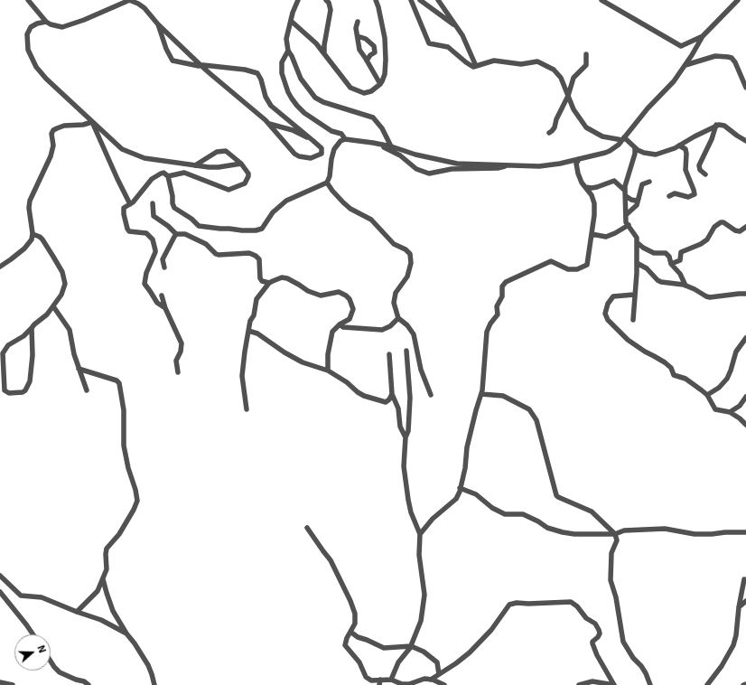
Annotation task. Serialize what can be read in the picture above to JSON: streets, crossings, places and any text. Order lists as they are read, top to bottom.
{
  "north": "right"
}
